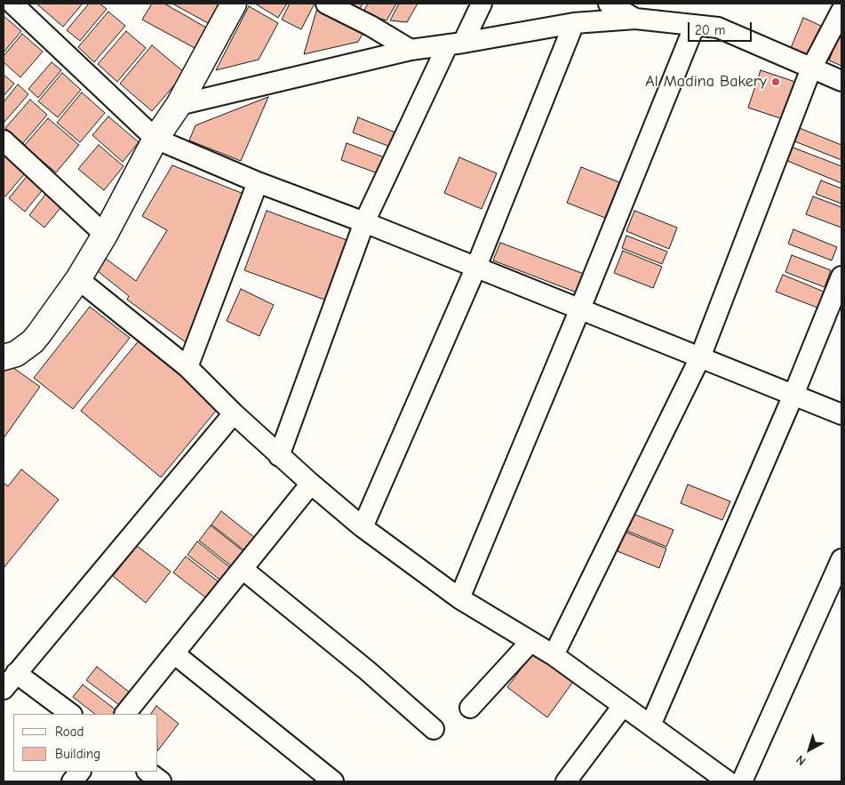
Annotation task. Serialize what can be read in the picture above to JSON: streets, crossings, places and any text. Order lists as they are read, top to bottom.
{
  "places": ["Al Madina Bakery"],
  "legend": ["Road", "Building"],
  "scale_bar": "20 m",
  "north": "bottom left"
}
